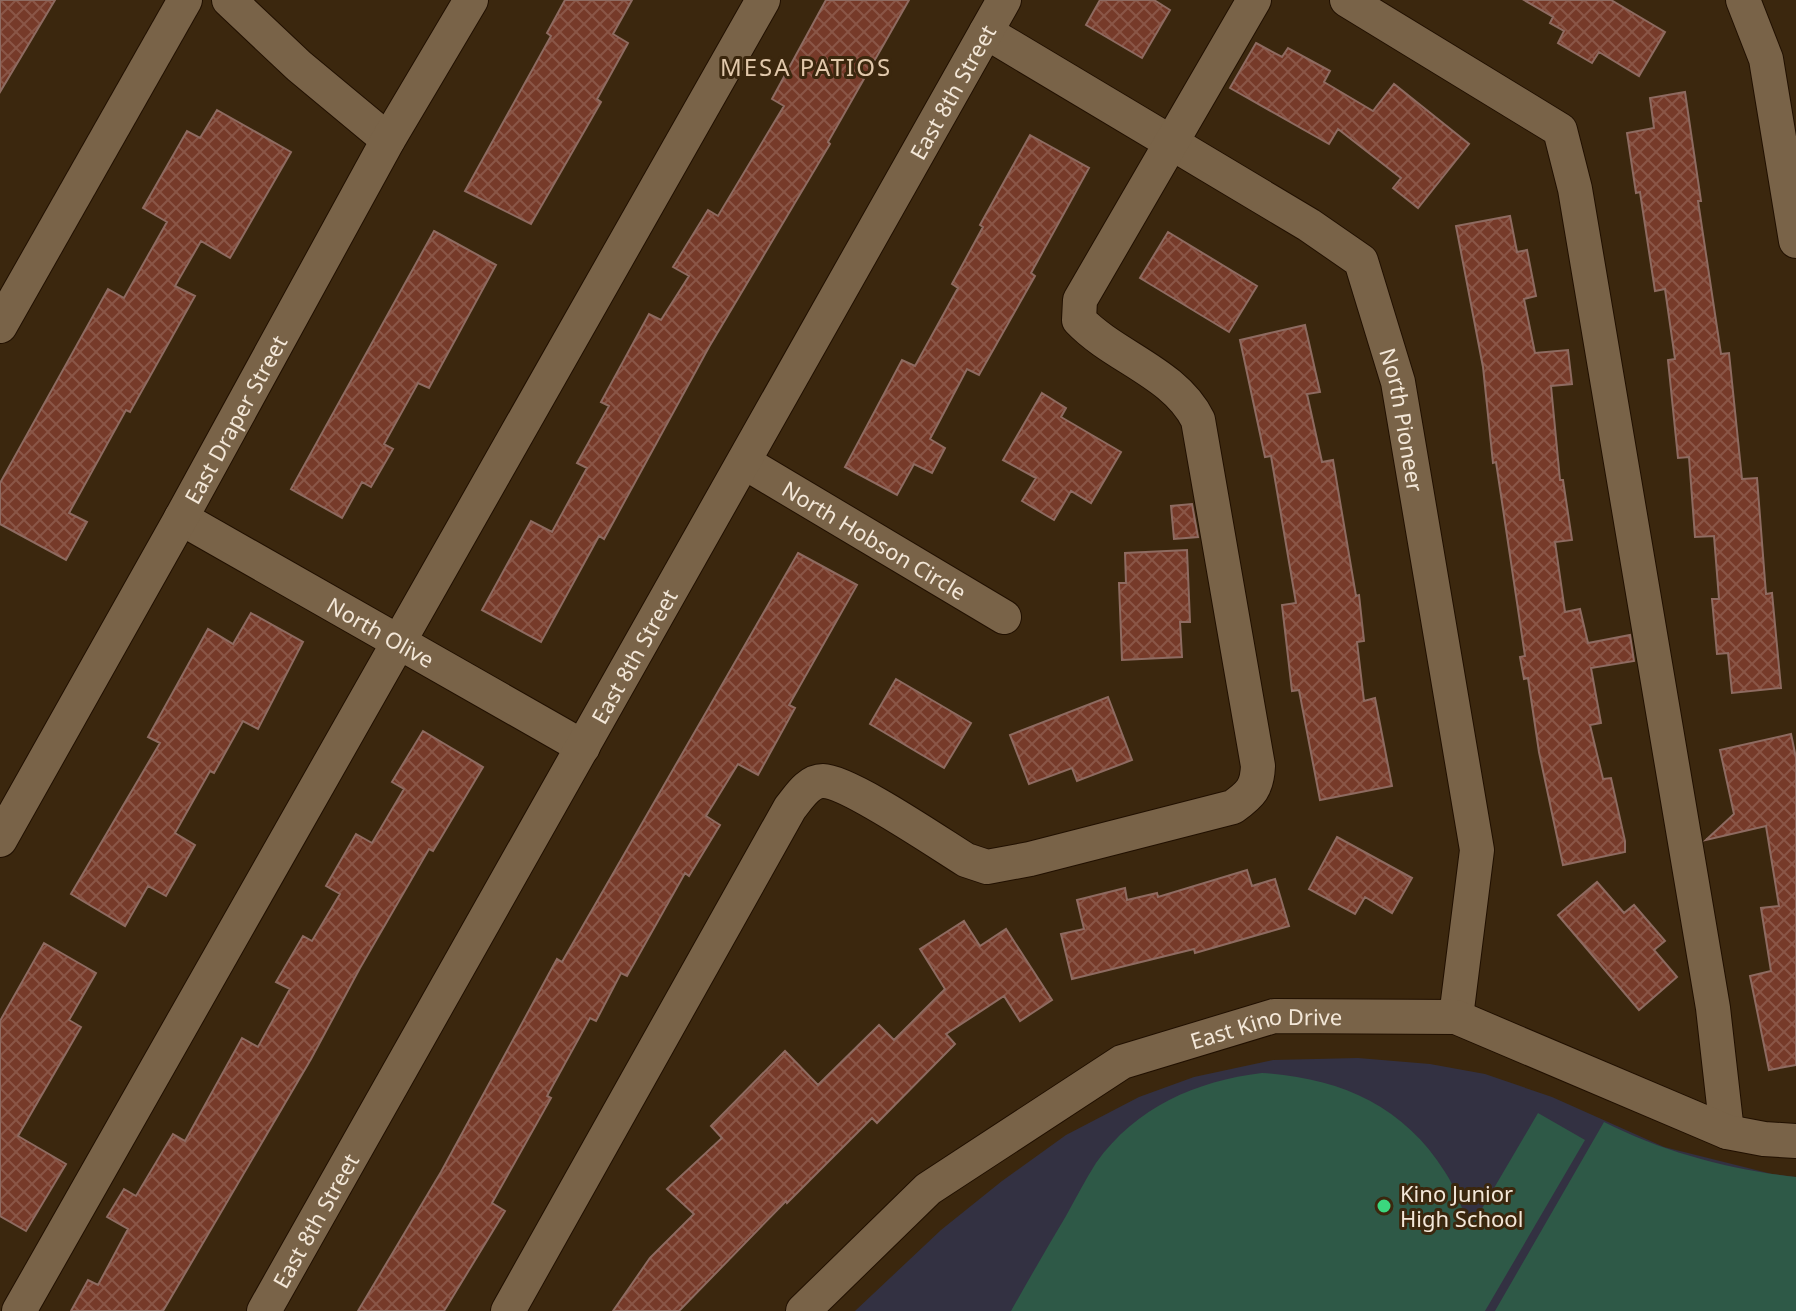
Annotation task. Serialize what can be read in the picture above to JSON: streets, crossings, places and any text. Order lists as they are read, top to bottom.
{
  "streets": {
    "street": [
      "East 8th Street",
      "East Draper Street",
      "North Pioneer",
      "North Hobson Circle",
      "North Olive",
      "East Kino Drive"
    ]
  },
  "crossings": [
    ["East 8th Street", "North Pioneer"],
    ["East 8th Street", "North Hobson Circle"],
    ["East 8th Street", "North Olive"],
    ["East Draper Street", "North Olive"],
    ["North Pioneer", "East Kino Drive"]
  ],
  "districts": ["MESA PATIOS"],
  "places": ["Kino Junior High School"]
}
